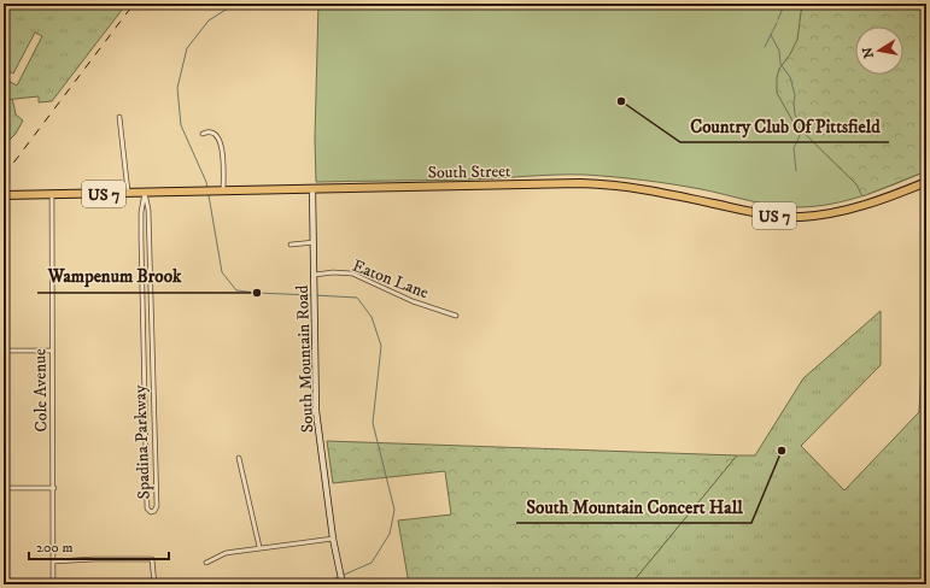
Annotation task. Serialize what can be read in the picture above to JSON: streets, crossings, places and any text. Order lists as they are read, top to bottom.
{
  "streets": {
    "highway": ["South Street", "US 7"],
    "street": [
      "Eaton Lane",
      "South Mountain Road",
      "Cole Avenue",
      "Spadina Parkway"
    ]
  },
  "crossings": [
    ["South Street", "South Mountain Road"],
    ["South Street", "Cole Avenue"],
    ["South Street", "Spadina Parkway"],
    ["Eaton Lane", "South Mountain Road"]
  ],
  "places": ["Country Club Of Pittsfield", "Wampenum Brook", "South Mountain Concert Hall"],
  "scale_bar": "200 m",
  "north": "left"
}
